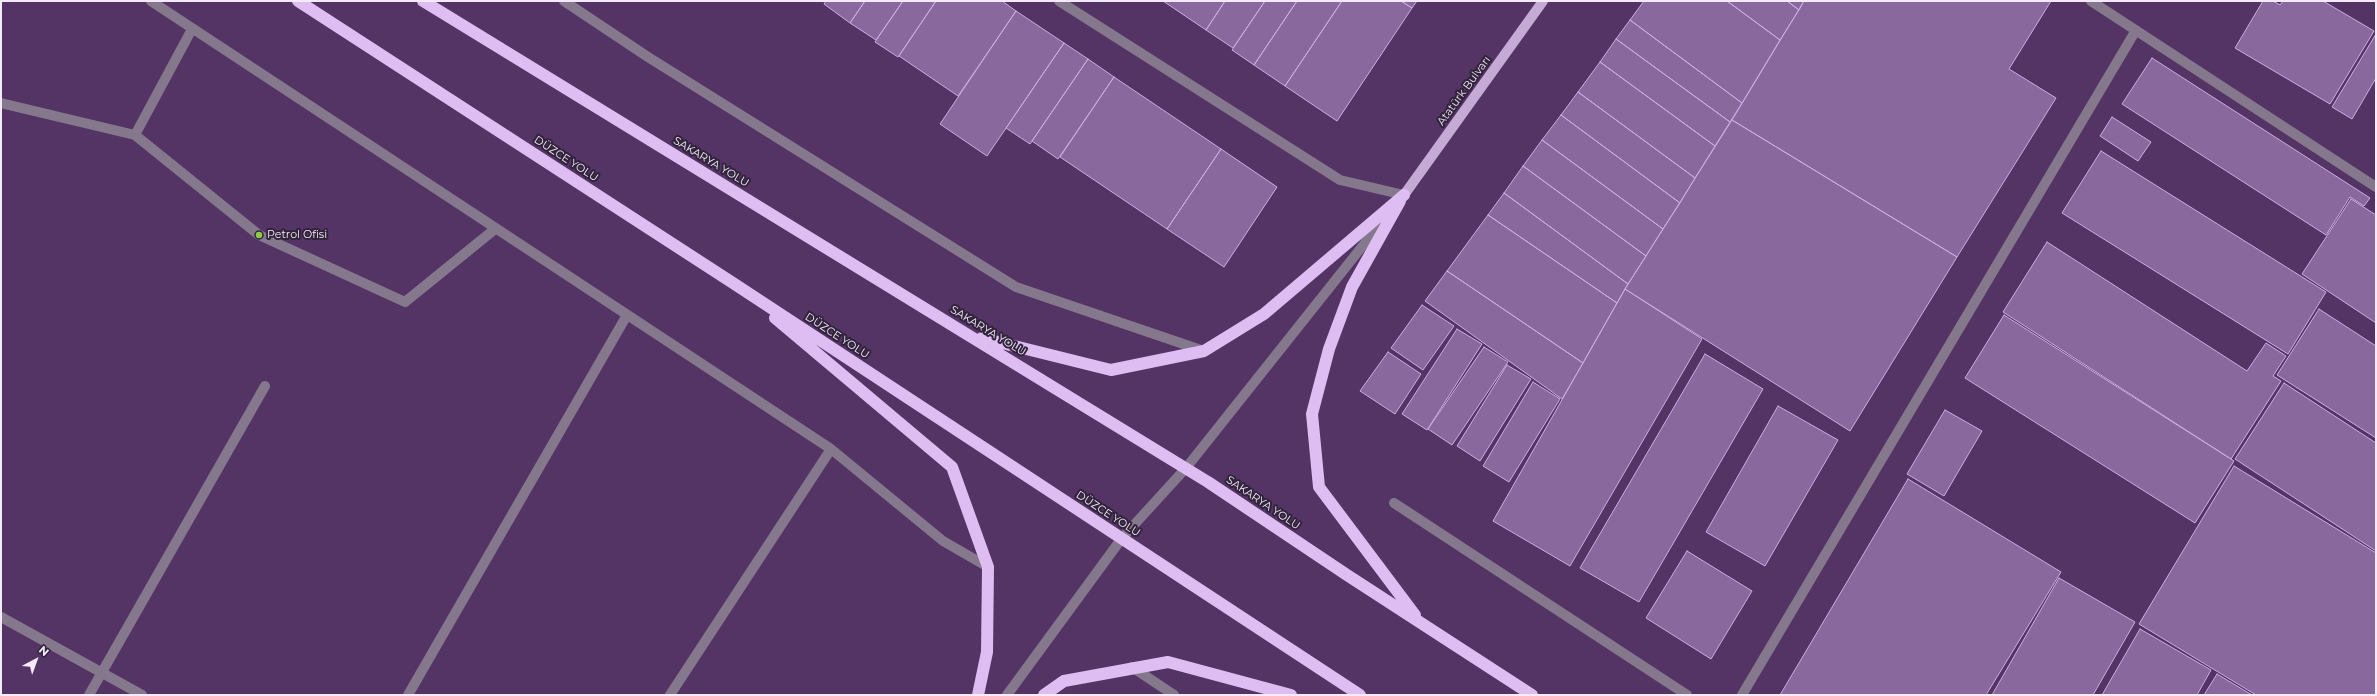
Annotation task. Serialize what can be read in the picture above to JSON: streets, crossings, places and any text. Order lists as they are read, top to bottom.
{
  "streets": {
    "highway": ["DÜZCE YOLU", "SAKARYA YOLU"],
    "main road": ["Atatürk Bulvarı"]
  },
  "places": ["Petrol Ofisi"],
  "north": "top right"
}
